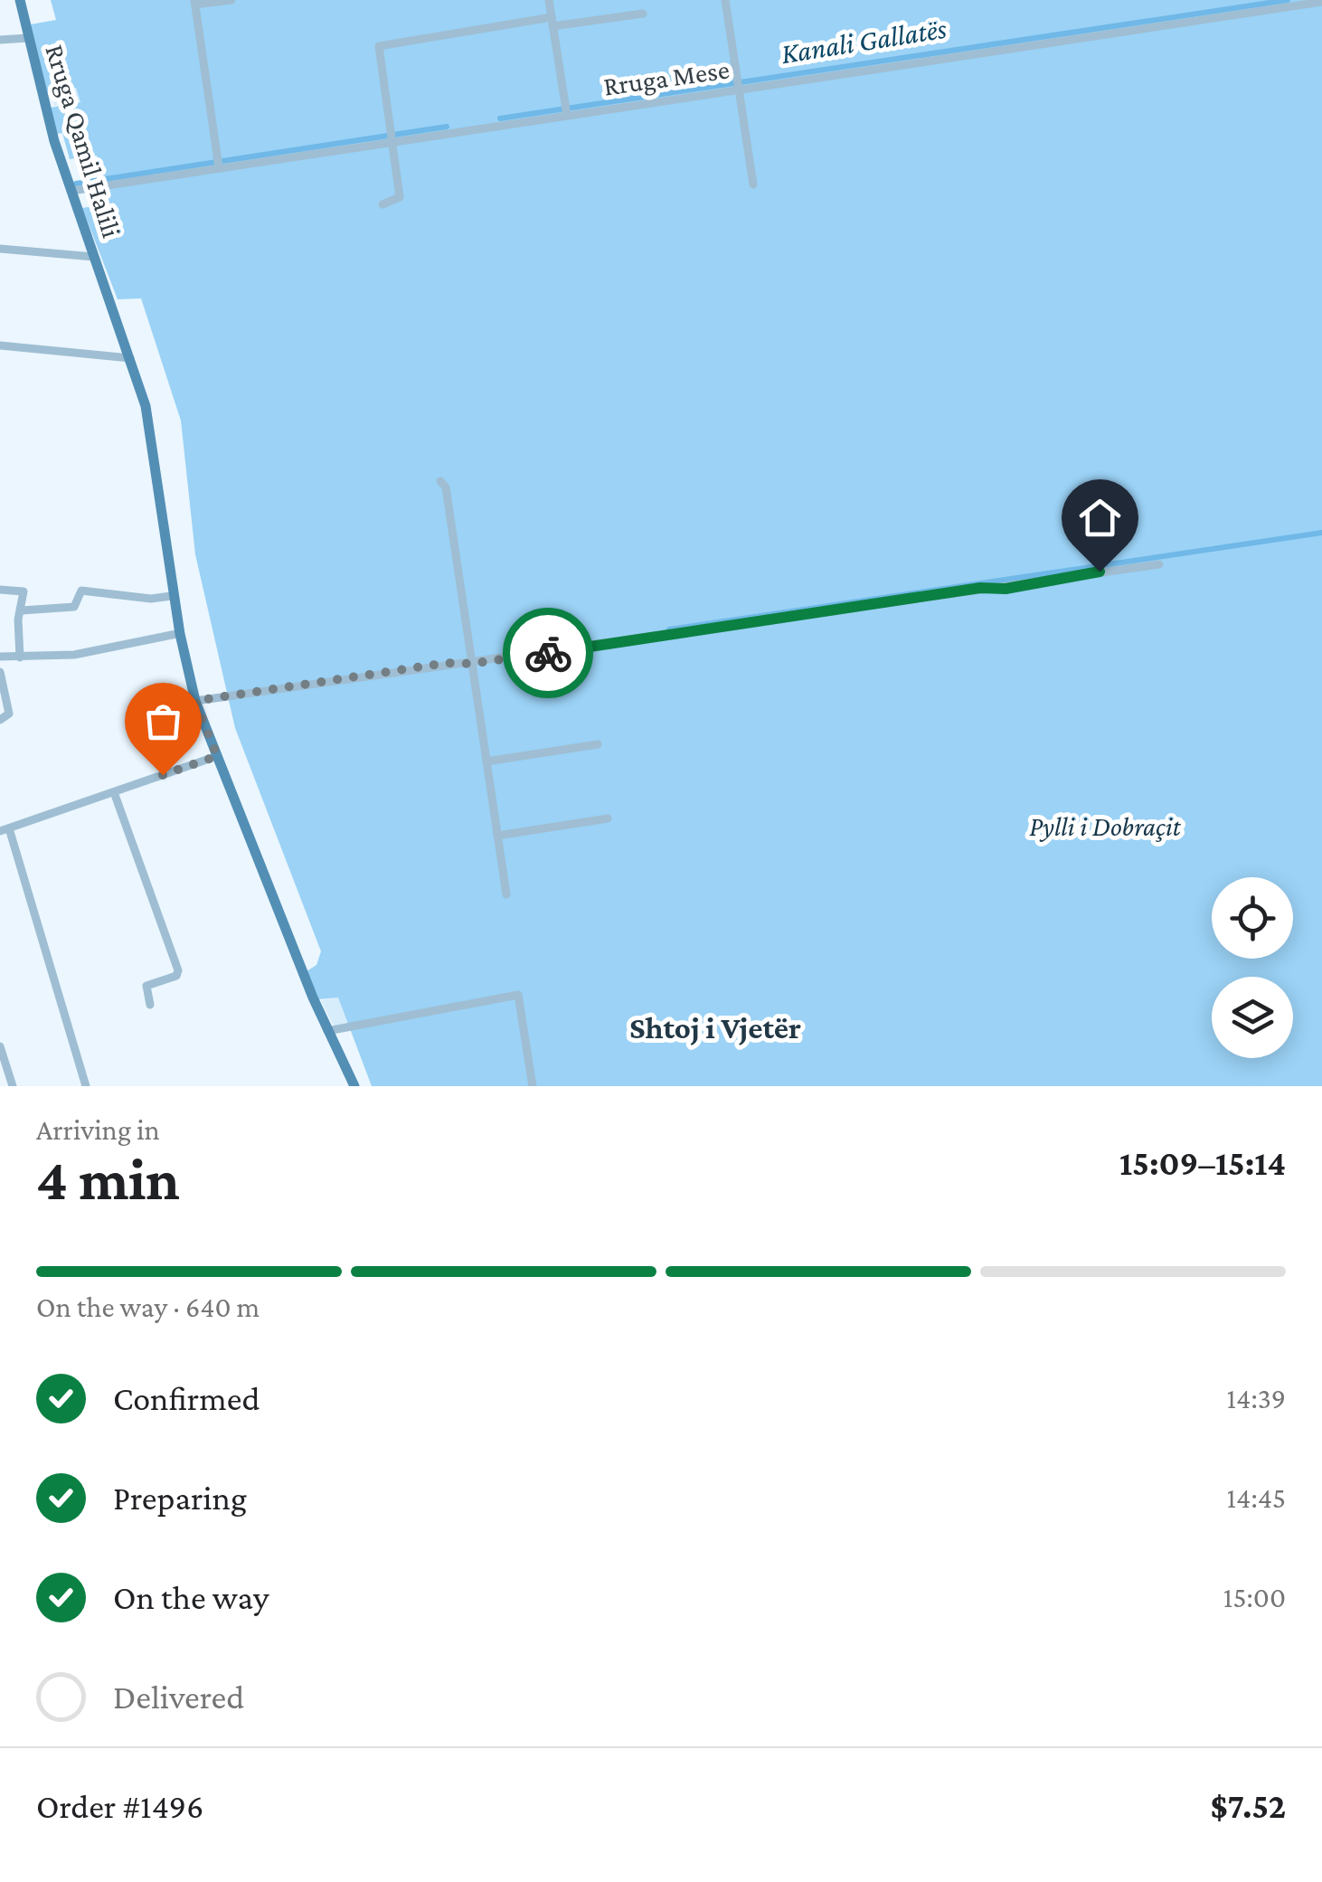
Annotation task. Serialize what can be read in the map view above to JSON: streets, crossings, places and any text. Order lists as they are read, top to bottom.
{
  "streets": {
    "main road": ["Rruga Qamil Halili"],
    "street": ["Rruga Mese"]
  },
  "crossings": [
    ["Rruga Mese", "Rruga Qamil Halili"]
  ],
  "districts": ["Shtoj i Vjetër"],
  "water": ["Kanali Gallatës"],
  "parks": ["Pylli i Dobraçit"],
  "page": {
    "heading": ["4 min", "Arriving in", "15:09–15:14"],
    "panel": ["Order #1496", "$7.52"],
    "bar": "On the way · 640 m",
    "list": [
      ["Confirmed", "14:39"],
      ["Preparing", "14:45"],
      ["On the way", "15:00"],
      "Delivered"
    ]
  }
}
